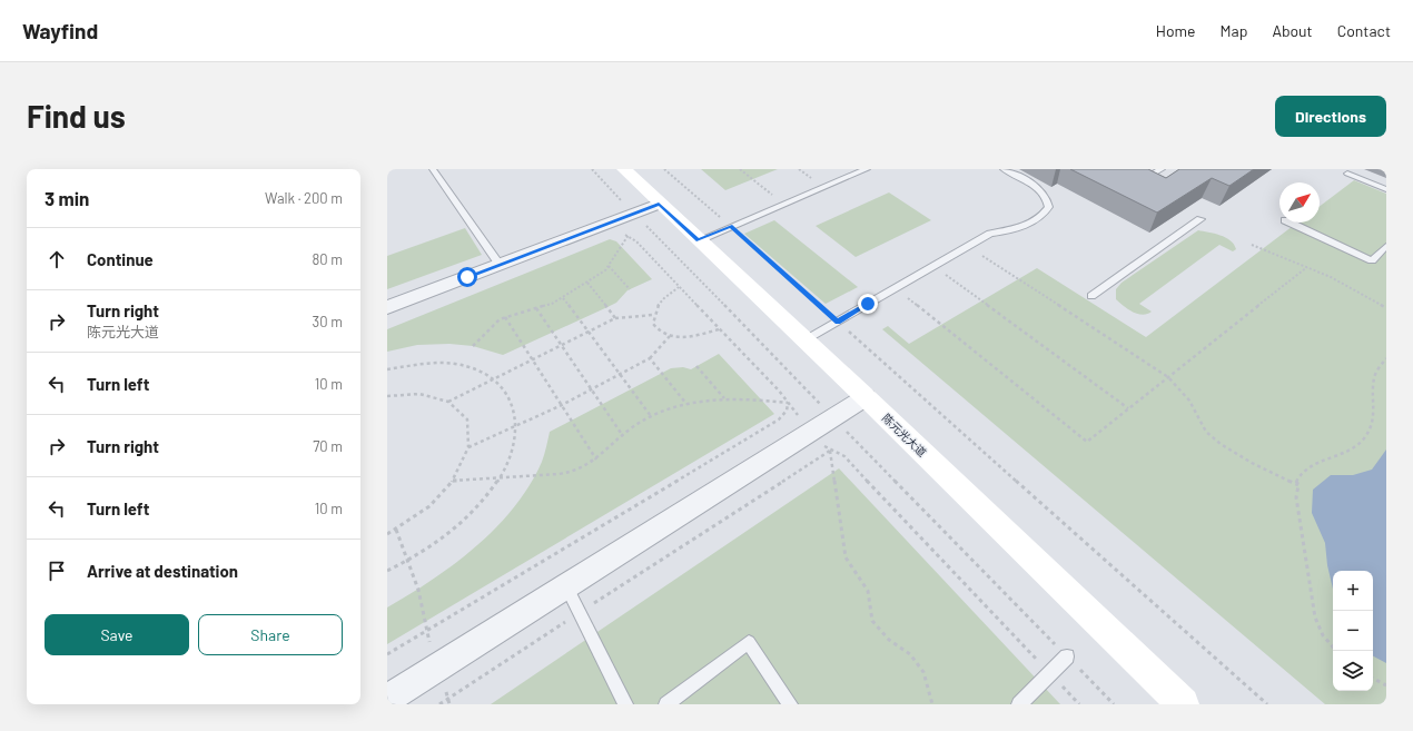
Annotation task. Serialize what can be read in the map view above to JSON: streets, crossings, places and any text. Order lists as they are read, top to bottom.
{
  "streets": {
    "main road": ["陈元光大道"]
  },
  "north": "top right",
  "page": {
    "header": "Wayfind",
    "nav": [
      "Home",
      "Map",
      "About",
      "Contact"
    ],
    "buttons": [
      "Directions",
      ["Save", "Share"]
    ],
    "title": "Find us",
    "heading": ["3 min", "Walk · 200 m"],
    "list": [
      ["Continue", "80 m"],
      ["Turn right", "陈元光大道", "30 m"],
      ["Turn left", "10 m"],
      ["Turn right", "70 m"],
      ["Turn left", "10 m"],
      "Arrive at destination"
    ],
    "map_buttons": ["+", "−"]
  }
}
